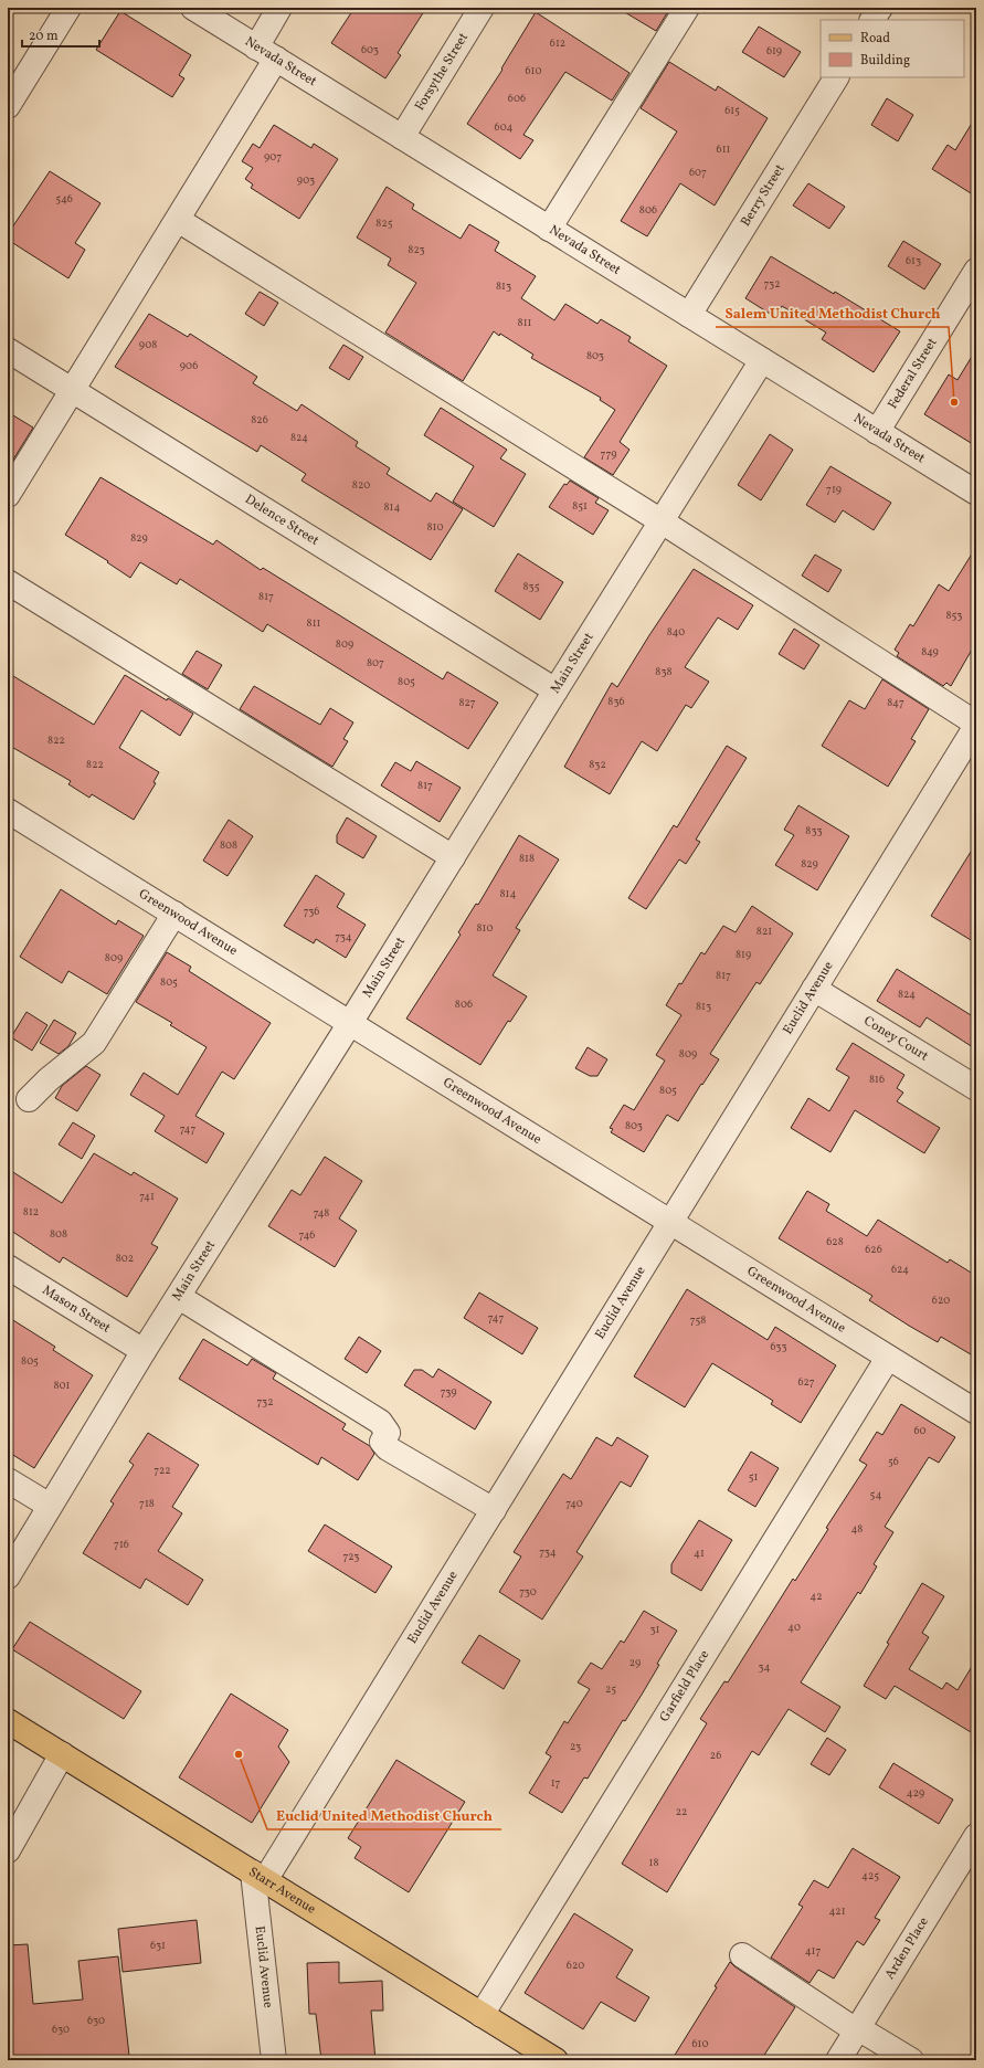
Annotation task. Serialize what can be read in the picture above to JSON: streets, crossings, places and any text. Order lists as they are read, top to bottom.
{
  "streets": {
    "main road": ["Starr Avenue"],
    "street": [
      "Nevada Street",
      "Forsythe Street",
      "Berry Street",
      "Federal Street",
      "Delence Street",
      "Main Street",
      "Greenwood Avenue",
      "Euclid Avenue",
      "Coney Court",
      "Mason Street",
      "Garfield Place",
      "Arden Place"
    ]
  },
  "crossings": [
    ["Nevada Street", "Forsythe Street"],
    ["Nevada Street", "Berry Street"],
    ["Nevada Street", "Federal Street"],
    ["Nevada Street", "Main Street"],
    ["Delence Street", "Main Street"],
    ["Main Street", "Greenwood Avenue"],
    ["Main Street", "Mason Street"],
    ["Greenwood Avenue", "Euclid Avenue"],
    ["Greenwood Avenue", "Garfield Place"],
    ["Euclid Avenue", "Coney Court"],
    ["Euclid Avenue", "Starr Avenue"],
    ["Garfield Place", "Starr Avenue"]
  ],
  "places": ["Salem United Methodist Church", "Euclid United Methodist Church"],
  "house_numbers": [
    "612",
    "603",
    "619",
    "610",
    "606",
    "615",
    "604",
    "611",
    "907",
    "607",
    "903",
    "546",
    "806",
    "825",
    "823",
    "613",
    "732",
    "813",
    "811",
    "908",
    "803",
    "906",
    "826",
    "824",
    "779",
    "820",
    "719",
    "851",
    "814",
    "810",
    "829",
    "835",
    "817",
    "853",
    "811",
    "840",
    "809",
    "849",
    "807",
    "838",
    "805",
    "836",
    "827",
    "847",
    "822",
    "822",
    "832",
    "817",
    "833",
    "808",
    "818",
    "829",
    "814",
    "736",
    "810",
    "821",
    "734",
    "819",
    "809",
    "817",
    "805",
    "824",
    "806",
    "813",
    "809",
    "816",
    "805",
    "803",
    "747",
    "741",
    "812",
    "748",
    "808",
    "746",
    "628",
    "626",
    "802",
    "624",
    "620",
    "747",
    "758",
    "633",
    "805",
    "627",
    "801",
    "739",
    "732",
    "60",
    "56",
    "722",
    "51",
    "54",
    "718",
    "740",
    "48",
    "716",
    "734",
    "41",
    "723",
    "730",
    "42",
    "40",
    "31",
    "29",
    "34",
    "25",
    "23",
    "26",
    "17",
    "429",
    "22",
    "18",
    "425",
    "421",
    "631",
    "417",
    "620",
    "630",
    "630",
    "610"
  ],
  "legend": ["Road", "Building"],
  "scale_bar": "20 m"
}
